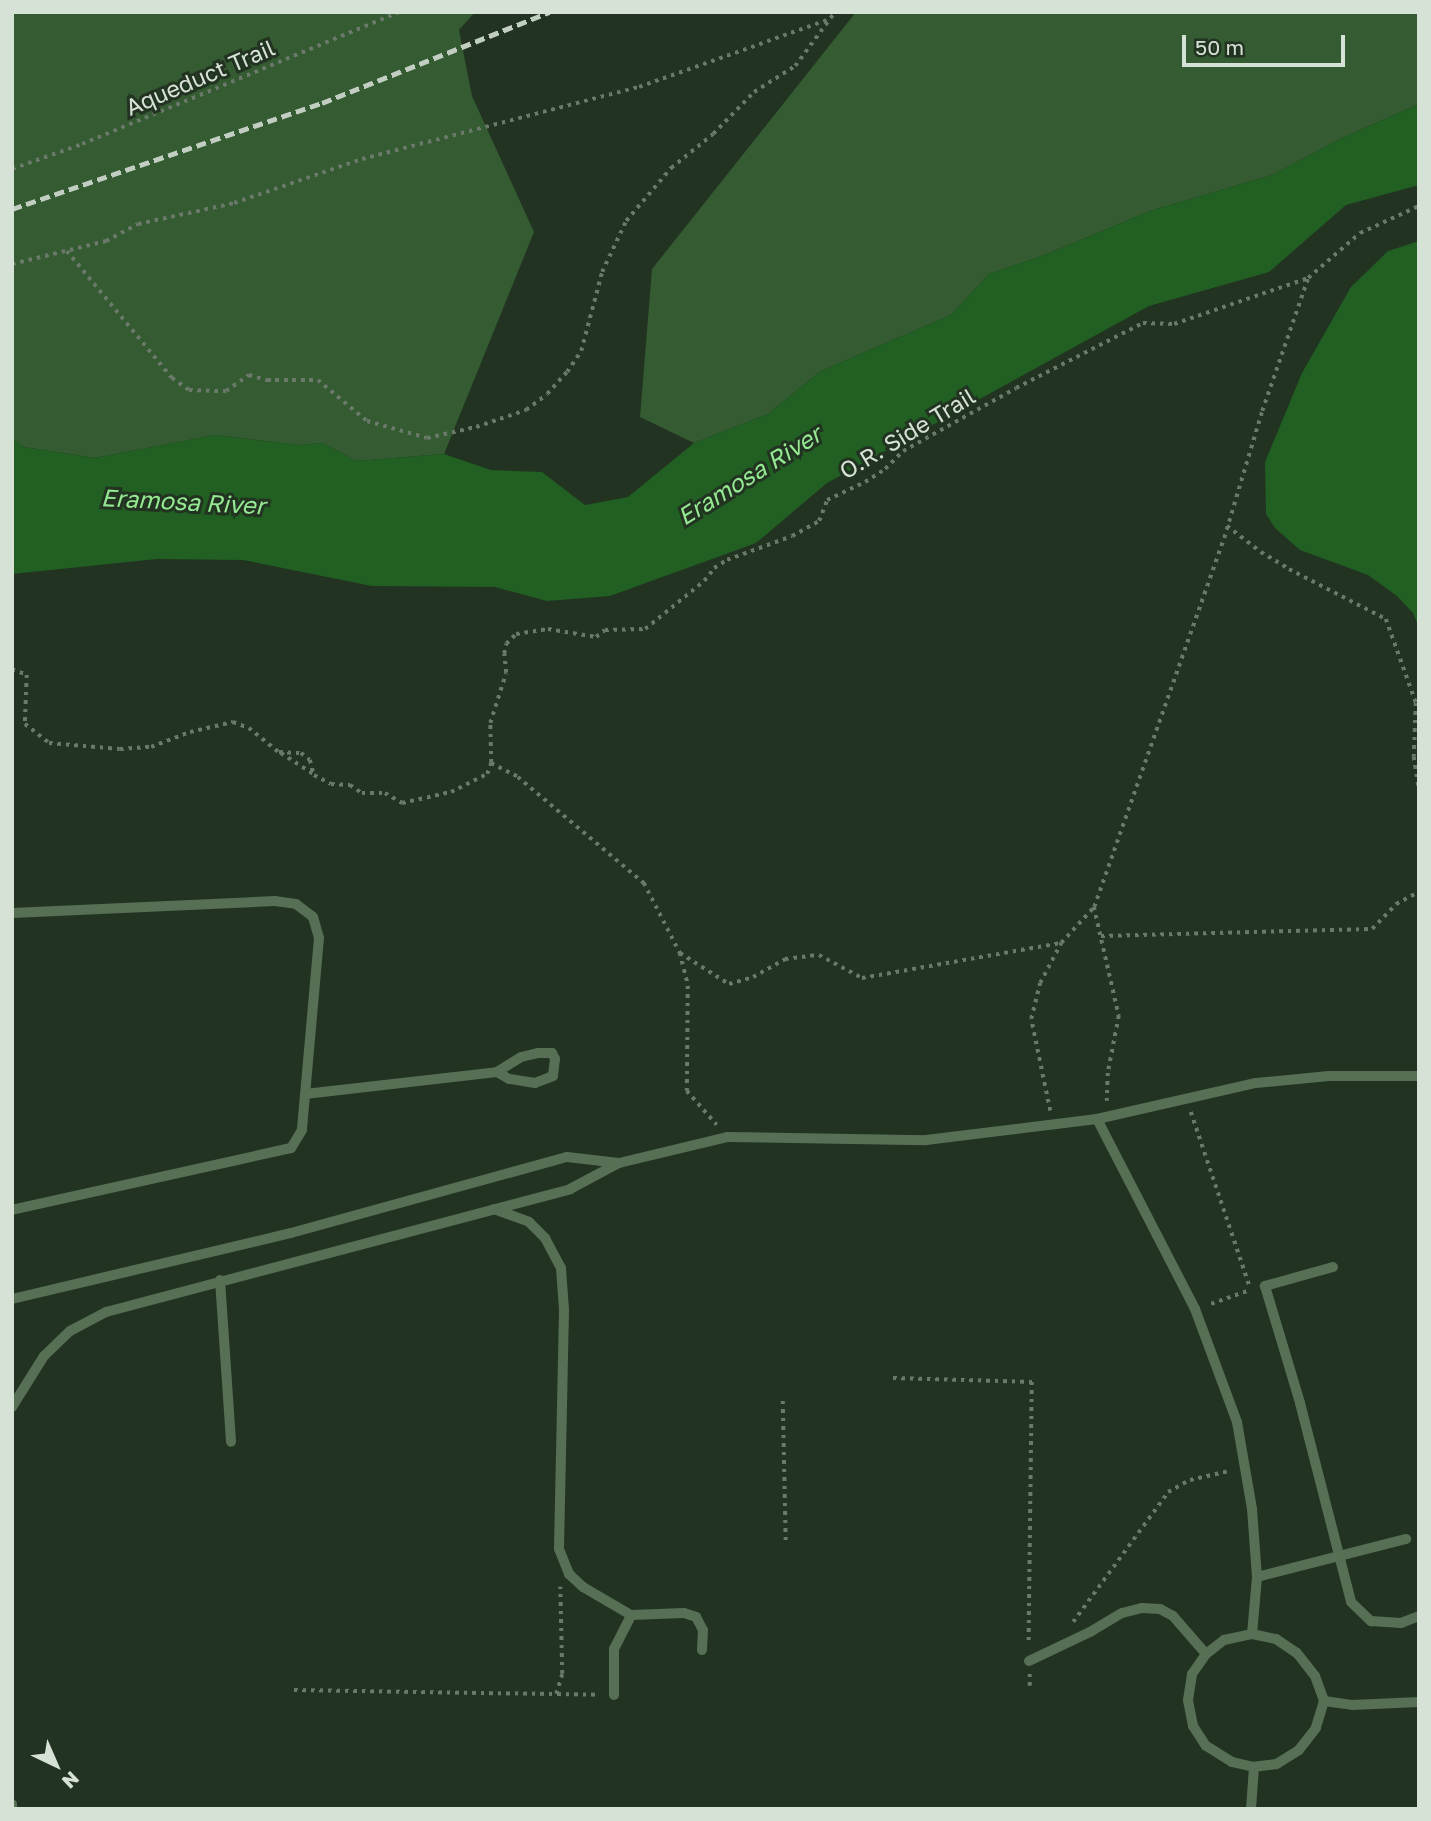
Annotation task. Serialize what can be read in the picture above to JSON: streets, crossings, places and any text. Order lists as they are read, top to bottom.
{
  "streets": {
    "path": ["Aqueduct Trail", "O.R. Side Trail"]
  },
  "water": ["Eramosa River"],
  "scale_bar": "50 m",
  "north": "bottom right"
}
